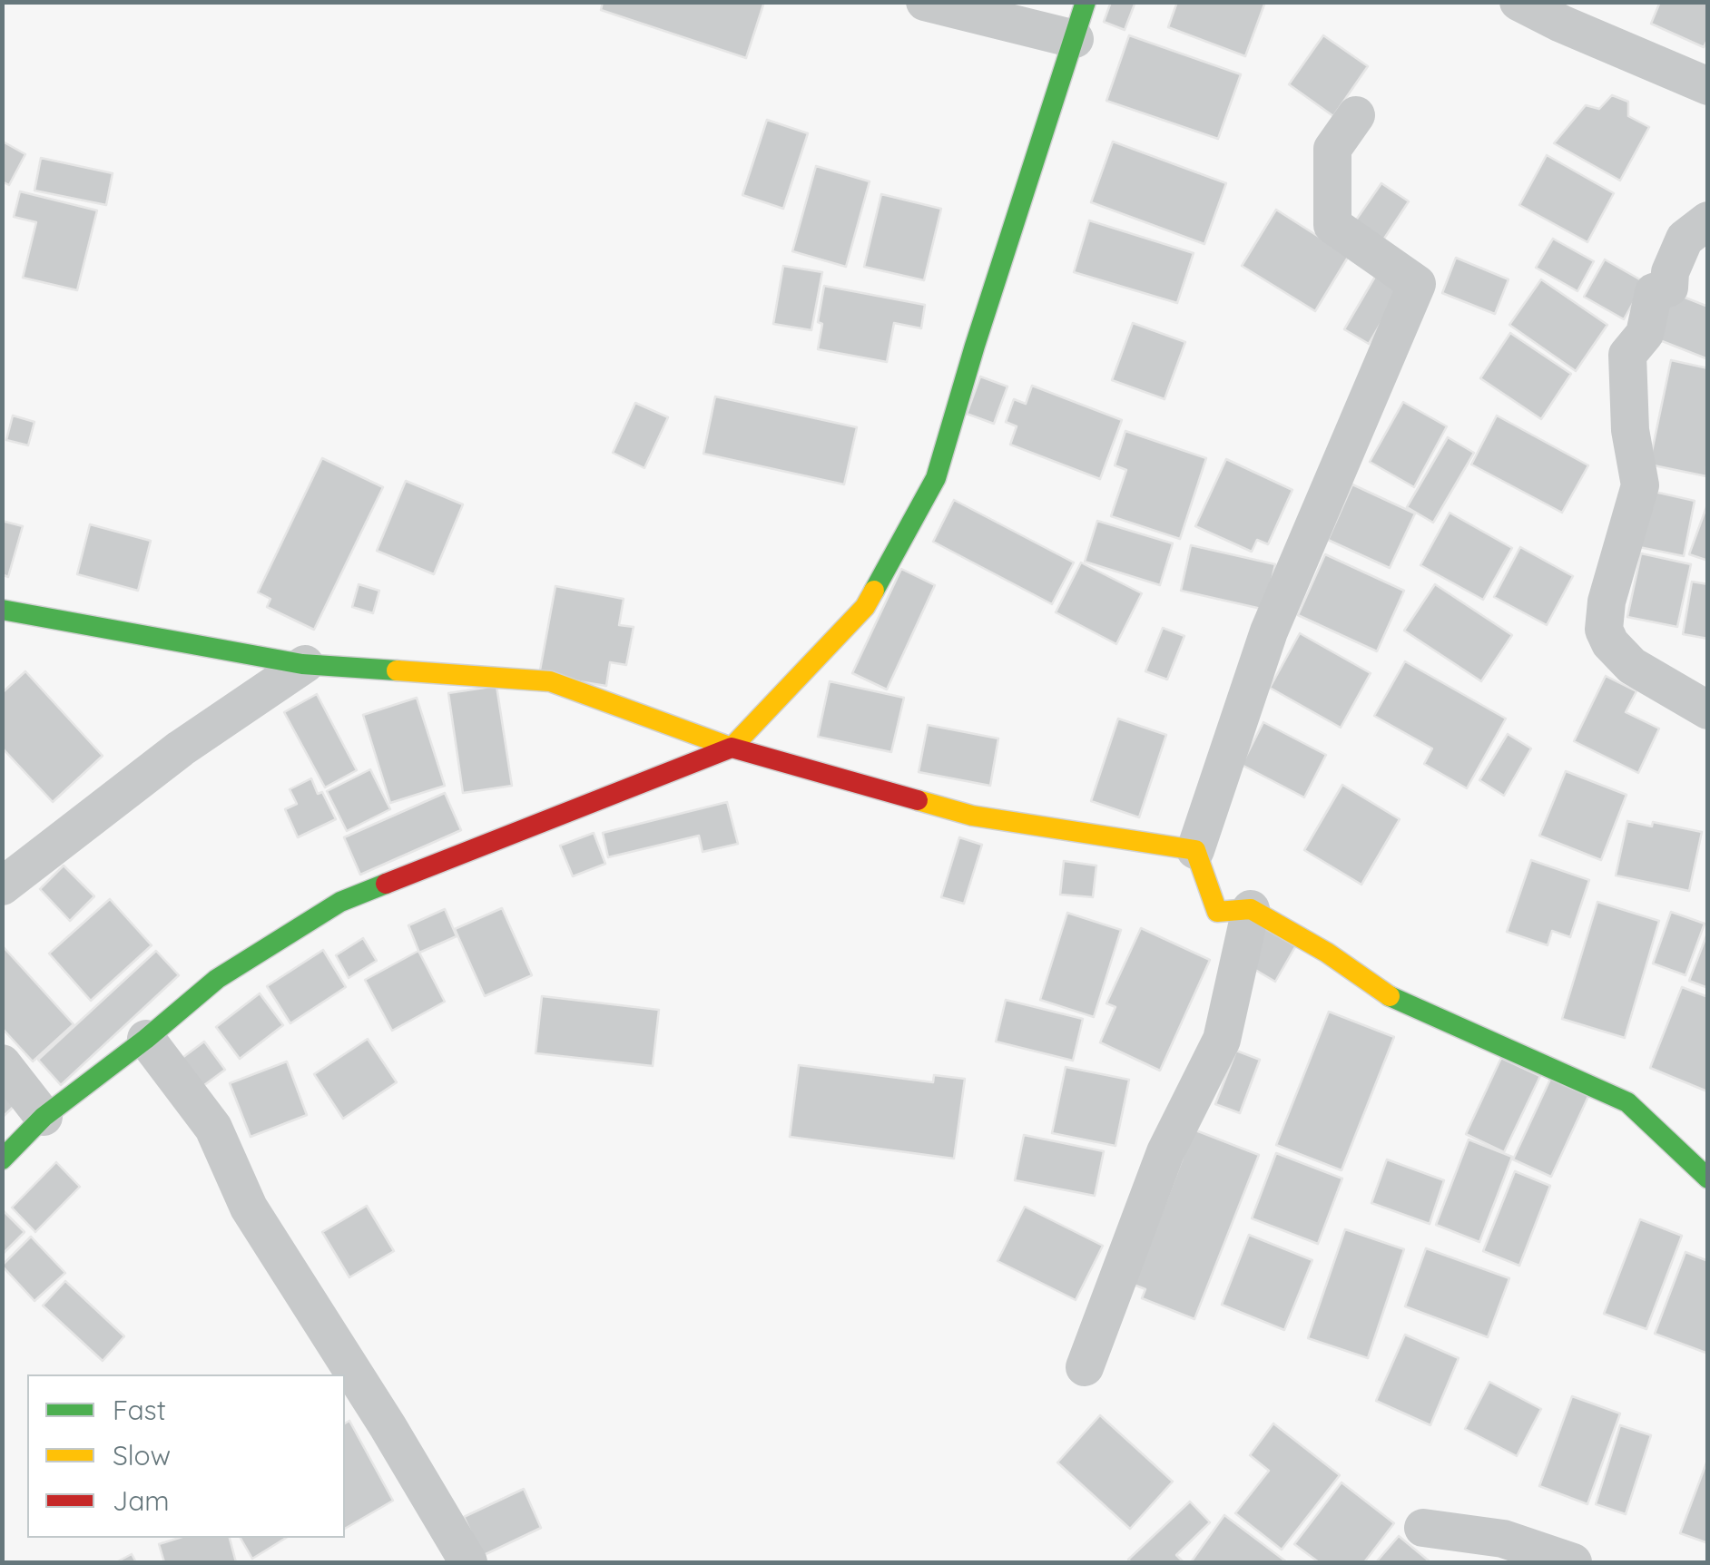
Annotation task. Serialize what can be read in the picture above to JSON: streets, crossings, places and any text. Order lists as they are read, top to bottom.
{
  "legend": ["Fast", "Slow", "Jam"]
}
